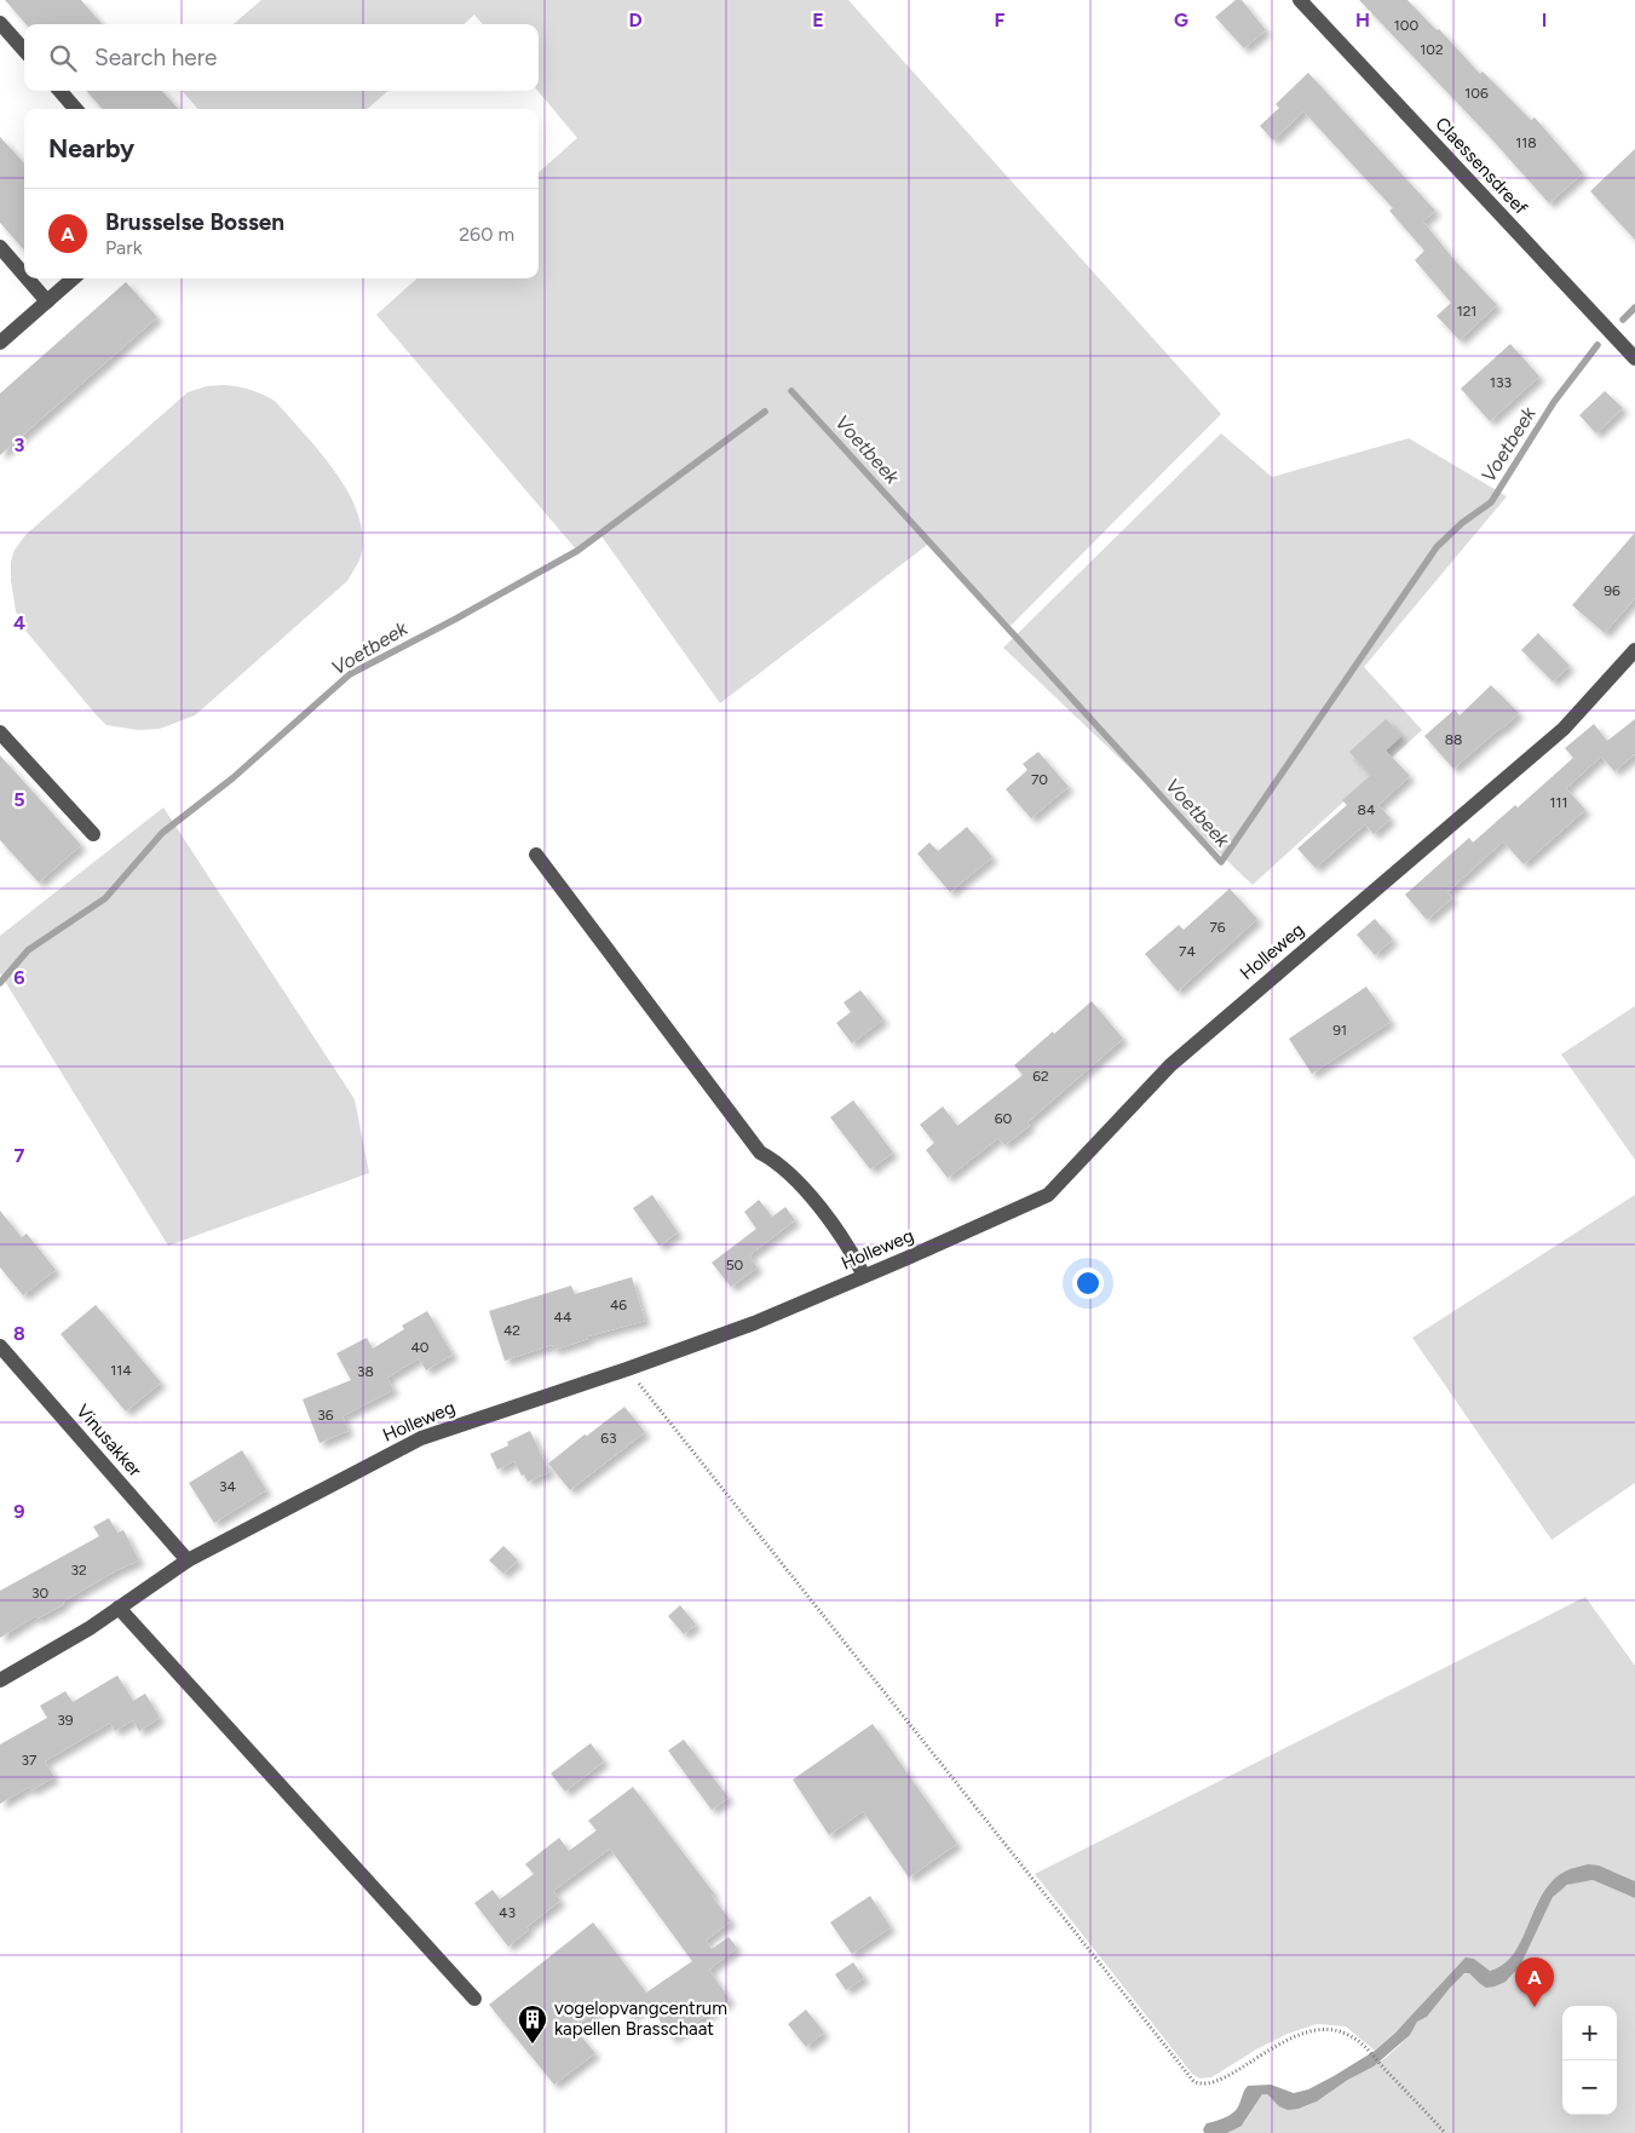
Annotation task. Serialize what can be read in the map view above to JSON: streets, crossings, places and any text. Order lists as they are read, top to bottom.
{
  "streets": {
    "street": ["Claessensdreef", "Holleweg", "Vinusakker"]
  },
  "crossings": [
    ["Holleweg", "Vinusakker"]
  ],
  "water": ["Voetbeek"],
  "places": {
    "building": ["vogelopvangcentrum kapellen Brasschaat"]
  },
  "house_numbers": [
    "100",
    "102",
    "106",
    "118",
    "121",
    "133",
    "96",
    "88",
    "70",
    "111",
    "84",
    "76",
    "74",
    "91",
    "62",
    "60",
    "50",
    "46",
    "44",
    "42",
    "40",
    "114",
    "38",
    "36",
    "63",
    "34",
    "32",
    "30",
    "39",
    "37",
    "43"
  ],
  "page": {
    "search": "Search here",
    "heading": "Nearby",
    "list": [
      {
        "mark": "A",
        "name": "Brusselse Bossen",
        "note": "Park",
        "value": "260 m"
      }
    ],
    "pins": "A",
    "map_buttons": ["+", "−"]
  },
  "grid": {
    "columns": [
      "D",
      "E",
      "F",
      "G",
      "H",
      "I"
    ],
    "rows": [
      "3",
      "4",
      "5",
      "6",
      "7",
      "8",
      "9"
    ]
  }
}
